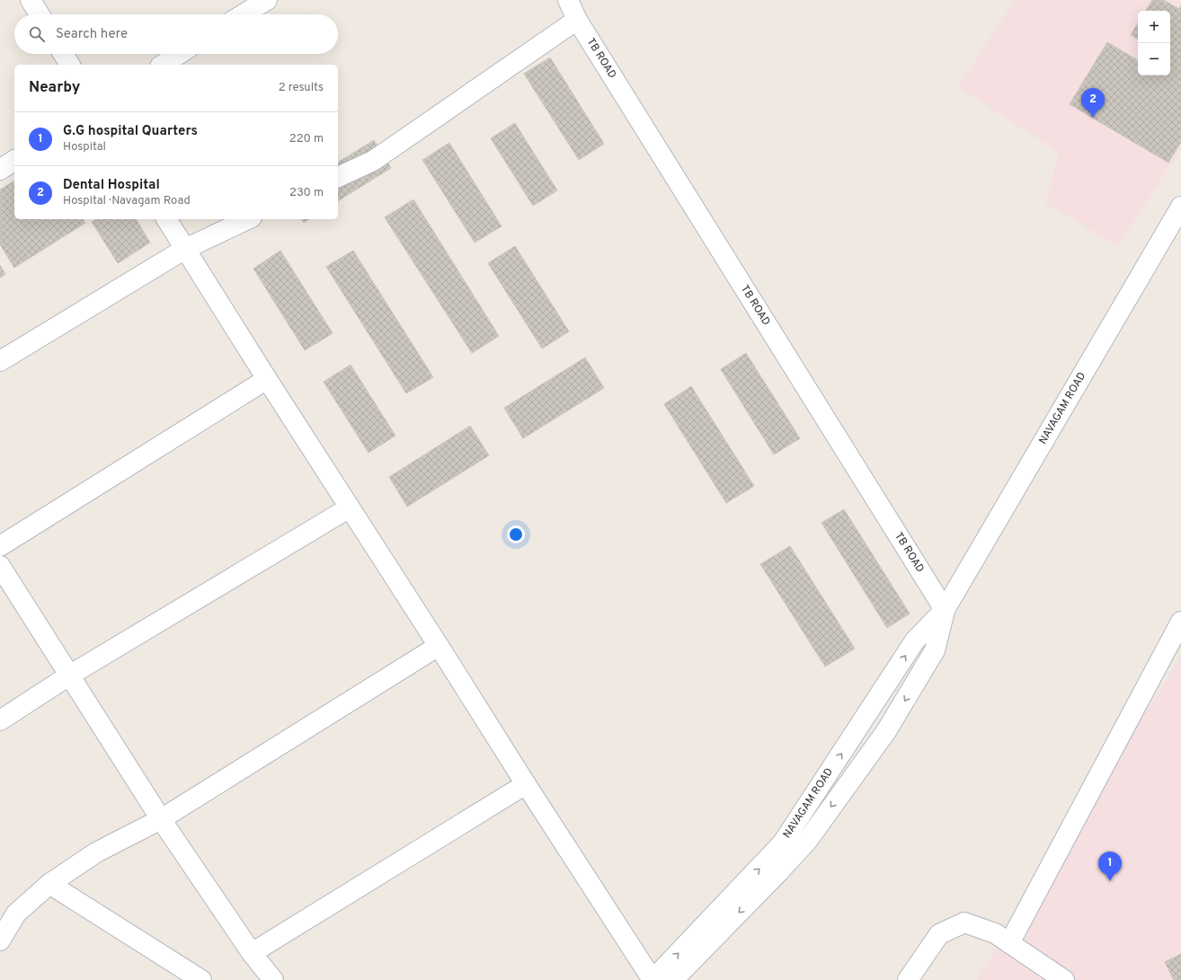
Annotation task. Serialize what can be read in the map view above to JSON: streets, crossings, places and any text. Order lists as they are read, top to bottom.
{
  "streets": {
    "street": ["TB ROAD", "NAVAGAM ROAD"]
  },
  "crossings": [
    ["TB ROAD", "NAVAGAM ROAD"]
  ],
  "page": {
    "map_buttons": ["+", "−"],
    "search": "Search here",
    "heading": ["Nearby", "2 results"],
    "pins": ["2", "1"],
    "list": [
      {
        "mark": "1",
        "name": "G.G hospital Quarters",
        "note": "Hospital",
        "value": "220 m"
      },
      {
        "mark": "2",
        "name": "Dental Hospital",
        "note": "Hospital · Navagam Road",
        "value": "230 m"
      }
    ]
  }
}
